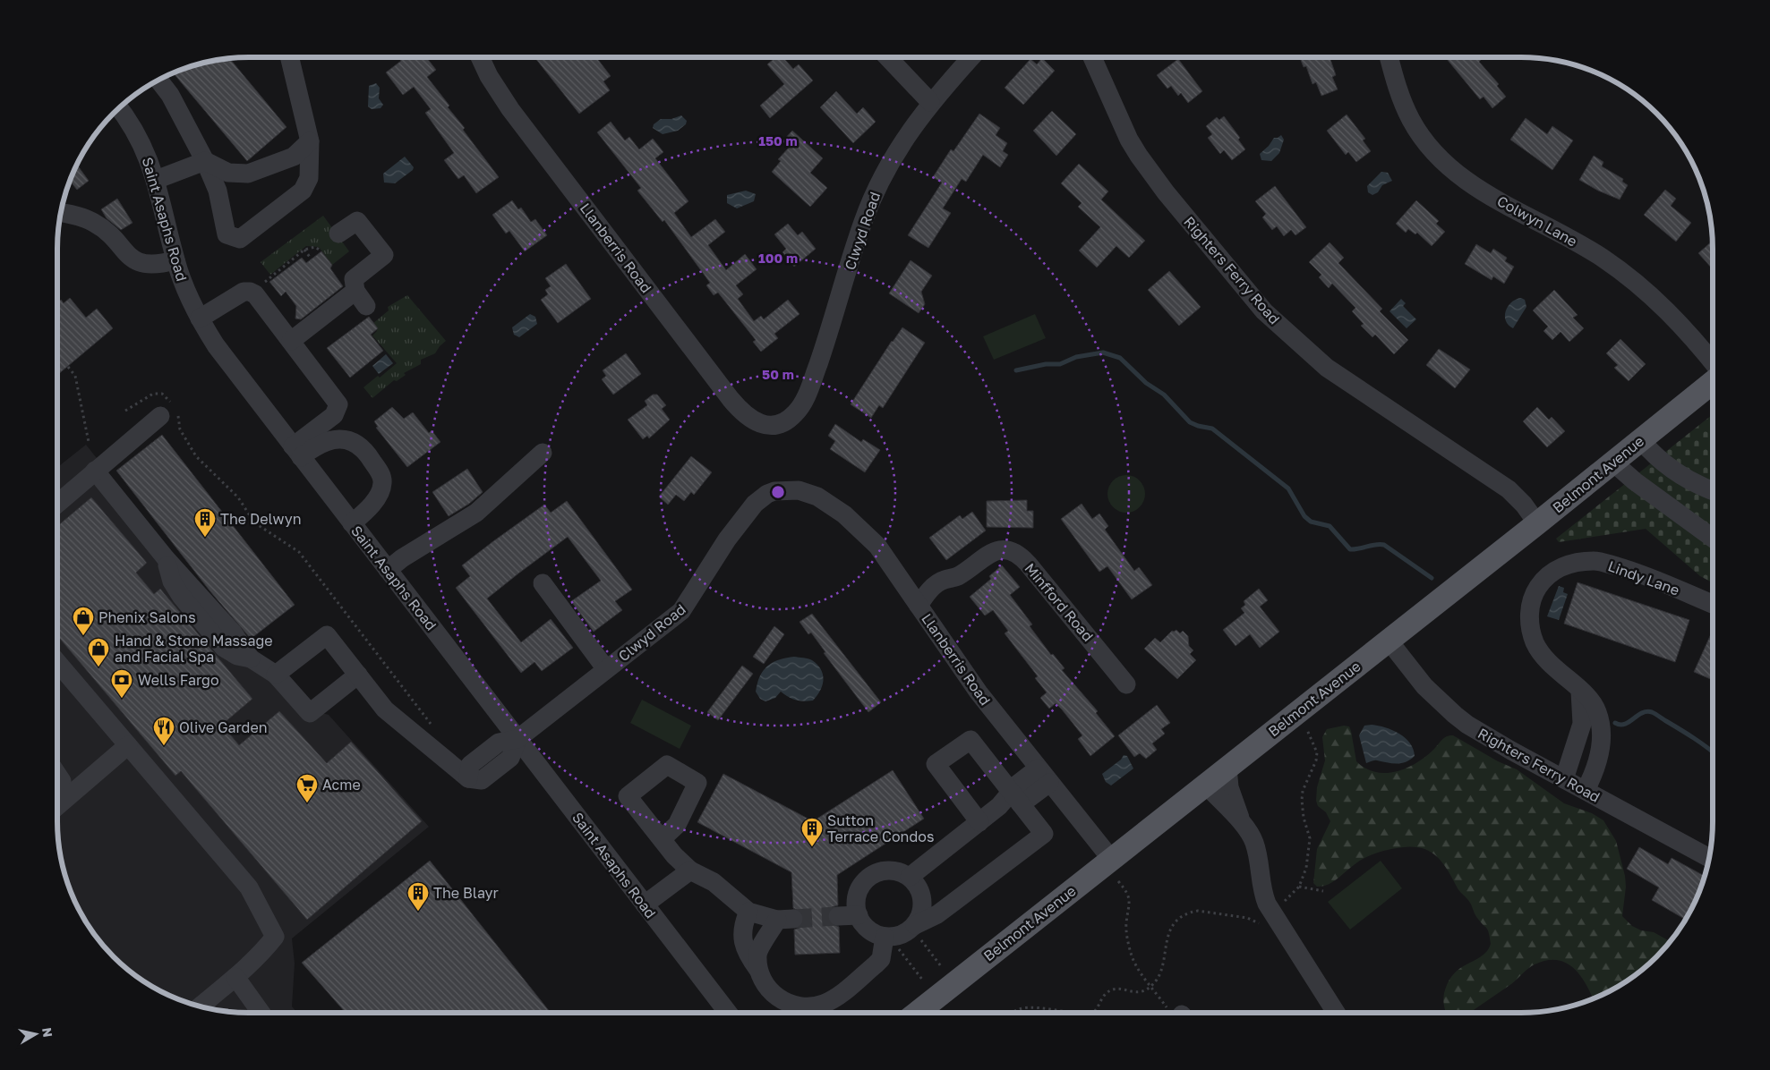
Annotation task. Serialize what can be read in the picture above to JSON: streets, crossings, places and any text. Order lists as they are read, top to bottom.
{
  "streets": {
    "main road": ["Belmont Avenue"],
    "street": [
      "Saint Asaphs Road",
      "Colwyn Lane",
      "Clwyd Road",
      "Llanberris Road",
      "Righters Ferry Road",
      "Lindy Lane",
      "Minfford Road"
    ]
  },
  "crossings": [
    ["Saint Asaphs Road", "Clwyd Road"],
    ["Clwyd Road", "Llanberris Road"],
    ["Llanberris Road", "Belmont Avenue"],
    ["Llanberris Road", "Minfford Road"],
    ["Righters Ferry Road", "Belmont Avenue"],
    ["Righters Ferry Road", "Lindy Lane"]
  ],
  "places": {
    "building": ["The Delwyn", "Sutton Terrace Condos", "The Blayr"],
    "shop": ["Phenix Salons", "Hand & Stone Massage and Facial Spa"],
    "bank": ["Wells Fargo"],
    "restaurant": ["Olive Garden"],
    "supermarket": ["Acme"]
  },
  "north": "right",
  "rings": ["150 m", "100 m", "50 m"]
}
